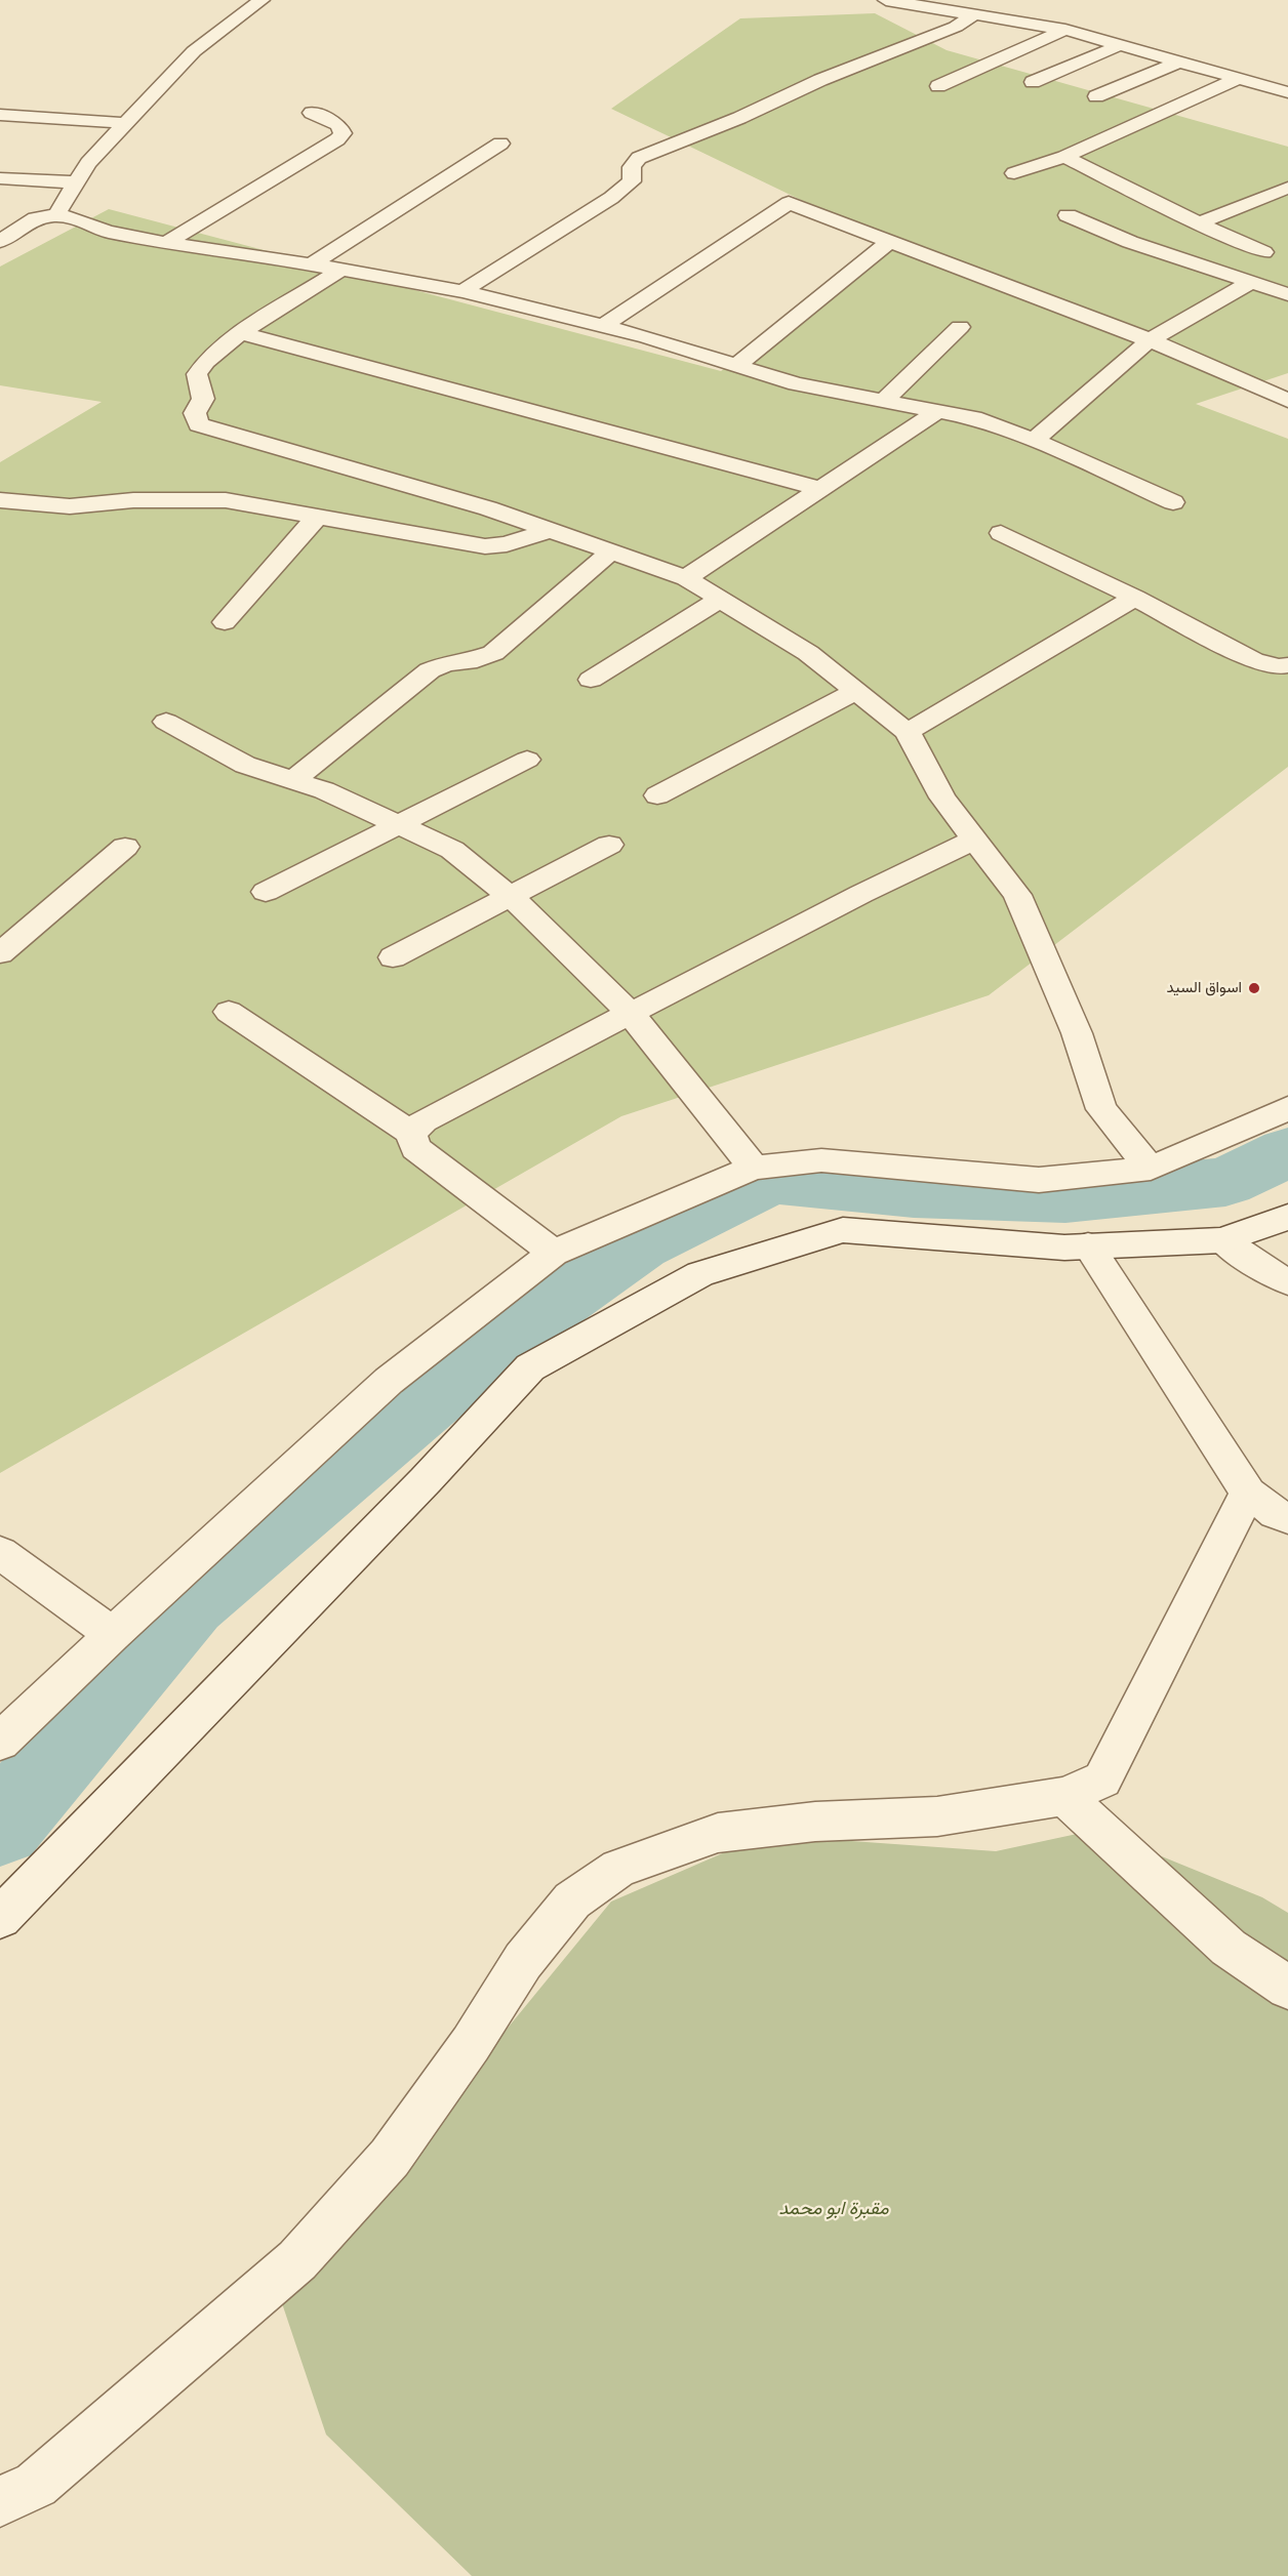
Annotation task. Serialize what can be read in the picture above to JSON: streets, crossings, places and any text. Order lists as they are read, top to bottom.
{
  "parks": ["مقبرة ابو محمد"],
  "places": ["اسواق السيد"]
}
